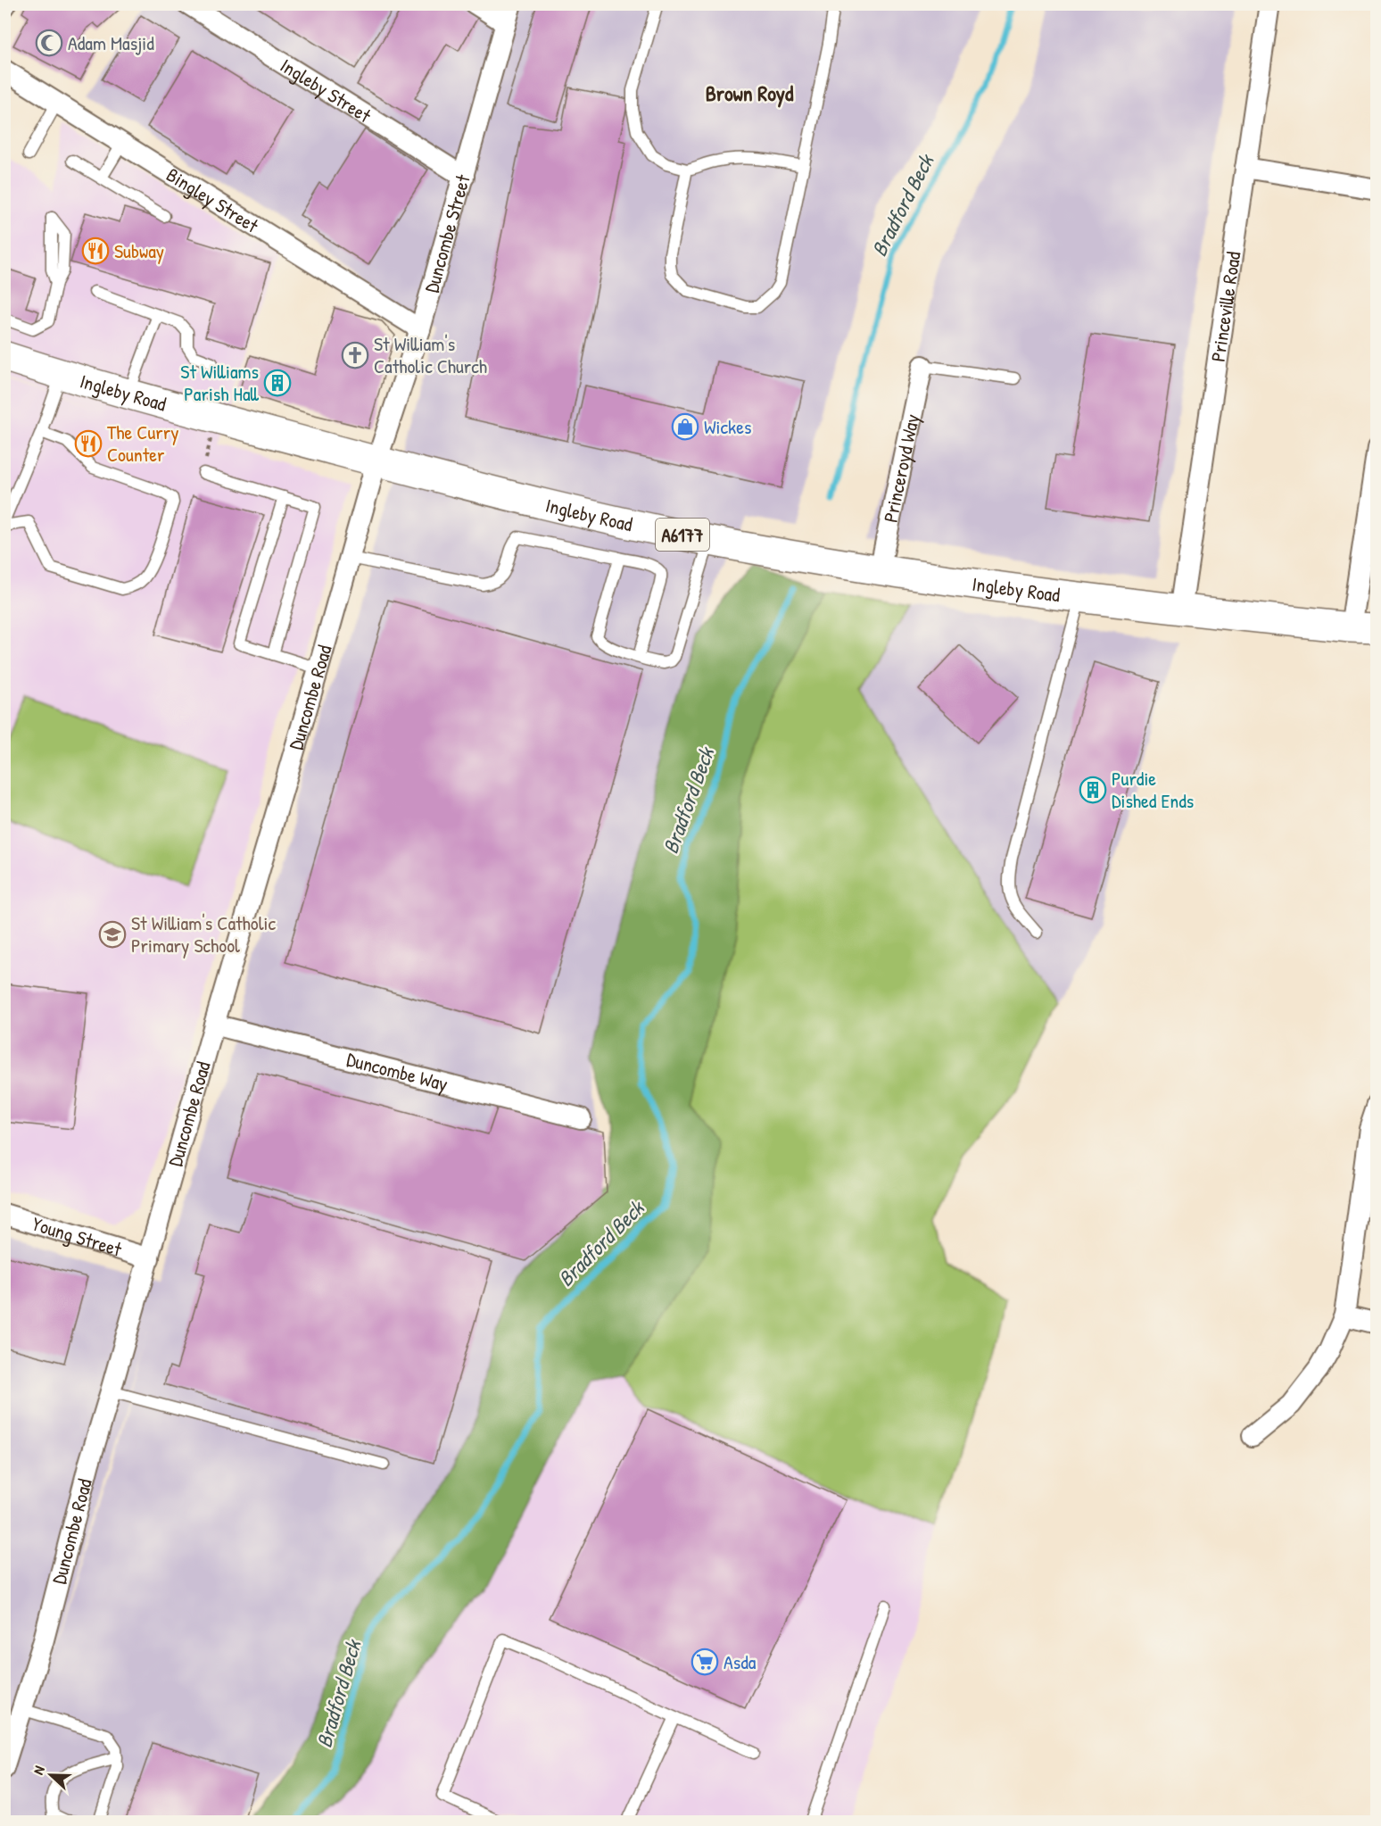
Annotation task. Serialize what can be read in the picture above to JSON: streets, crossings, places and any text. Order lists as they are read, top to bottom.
{
  "streets": {
    "main road": ["Ingleby Road", "A6177"],
    "street": [
      "Ingleby Street",
      "Bingley Street",
      "Duncombe Street",
      "Princeville Road",
      "Princeroyd Way",
      "Duncombe Road",
      "Duncombe Way",
      "Young Street"
    ]
  },
  "crossings": [
    ["Ingleby Street", "Duncombe Street"],
    ["Bingley Street", "Duncombe Street"],
    ["Duncombe Street", "Ingleby Road"],
    ["Duncombe Street", "Duncombe Road"],
    ["Princeville Road", "Ingleby Road"],
    ["Ingleby Road", "Princeroyd Way"],
    ["Ingleby Road", "Duncombe Road"],
    ["Duncombe Road", "Duncombe Way"],
    ["Duncombe Road", "Young Street"]
  ],
  "districts": ["Brown Royd"],
  "water": ["Bradford Beck"],
  "places": {
    "mosque": ["Adam Masjid"],
    "restaurant": ["Subway", "The Curry Counter"],
    "church": ["St William's Catholic Church"],
    "building": ["St Williams Parish Hall", "Purdie Dished Ends"],
    "shop": ["Wickes"],
    "school or university": ["St William's Catholic Primary School"],
    "supermarket": ["Asda"]
  },
  "north": "left"
}
